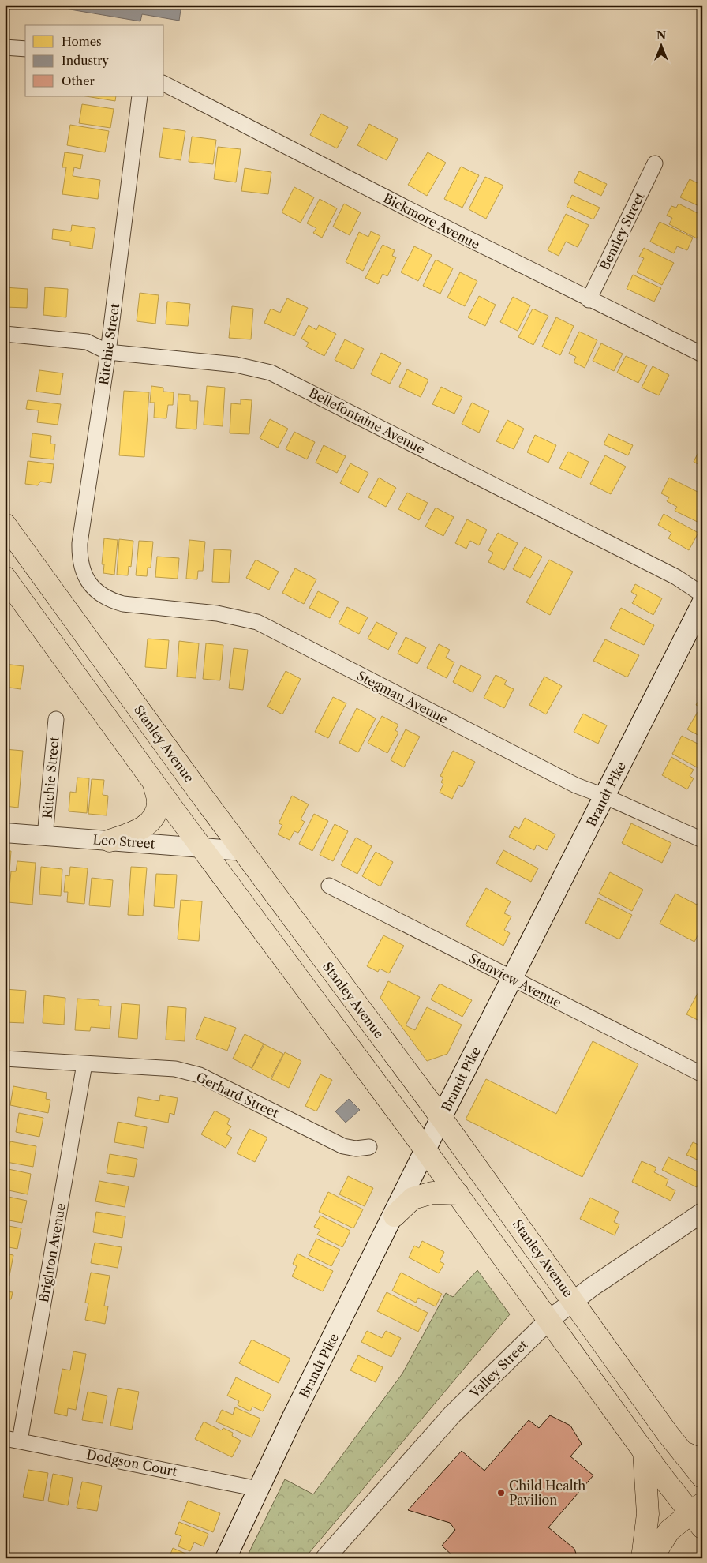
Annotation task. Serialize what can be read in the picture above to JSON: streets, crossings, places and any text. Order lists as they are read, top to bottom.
{
  "streets": {
    "main road": ["Stanley Avenue", "Brandt Pike"],
    "street": [
      "Bickmore Avenue",
      "Bentley Street",
      "Ritchie Street",
      "Bellefontaine Avenue",
      "Stegman Avenue",
      "Leo Street",
      "Stanview Avenue",
      "Gerhard Street",
      "Brighton Avenue",
      "Valley Street",
      "Dodgson Court"
    ]
  },
  "crossings": [
    ["Bickmore Avenue", "Bentley Street"],
    ["Ritchie Street", "Bellefontaine Avenue"],
    ["Ritchie Street", "Stegman Avenue"],
    ["Ritchie Street", "Leo Street"],
    ["Stegman Avenue", "Brandt Pike"],
    ["Stanley Avenue", "Brandt Pike"],
    ["Stanley Avenue", "Leo Street"],
    ["Stanley Avenue", "Valley Street"],
    ["Brandt Pike", "Stanview Avenue"],
    ["Brandt Pike", "Dodgson Court"],
    ["Gerhard Street", "Brighton Avenue"],
    ["Brighton Avenue", "Dodgson Court"]
  ],
  "places": ["Child Health Pavilion"],
  "legend": ["Homes", "Industry", "Other"],
  "north": "top"
}
